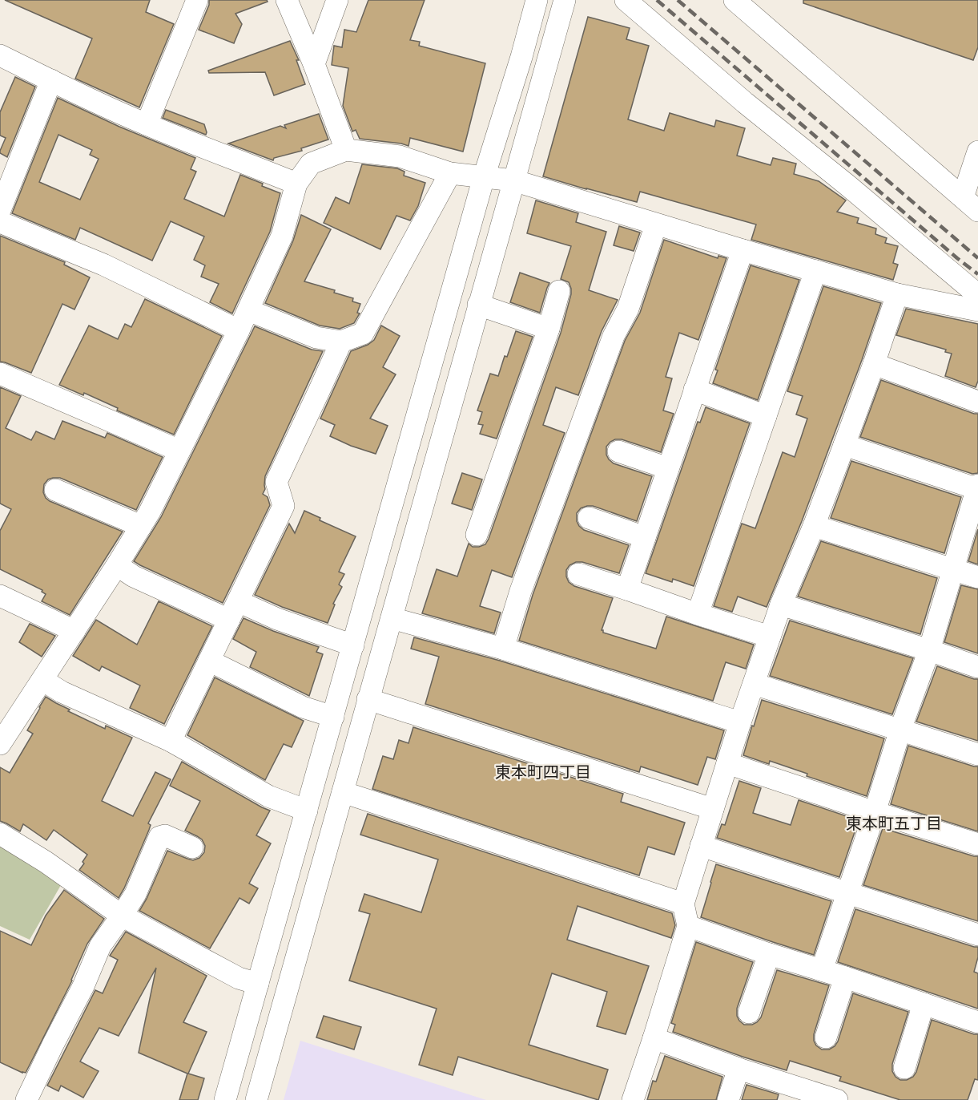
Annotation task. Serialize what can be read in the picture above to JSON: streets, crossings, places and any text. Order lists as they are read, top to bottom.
{
  "districts": ["東本町四丁目", "東本町五丁目"]
}
